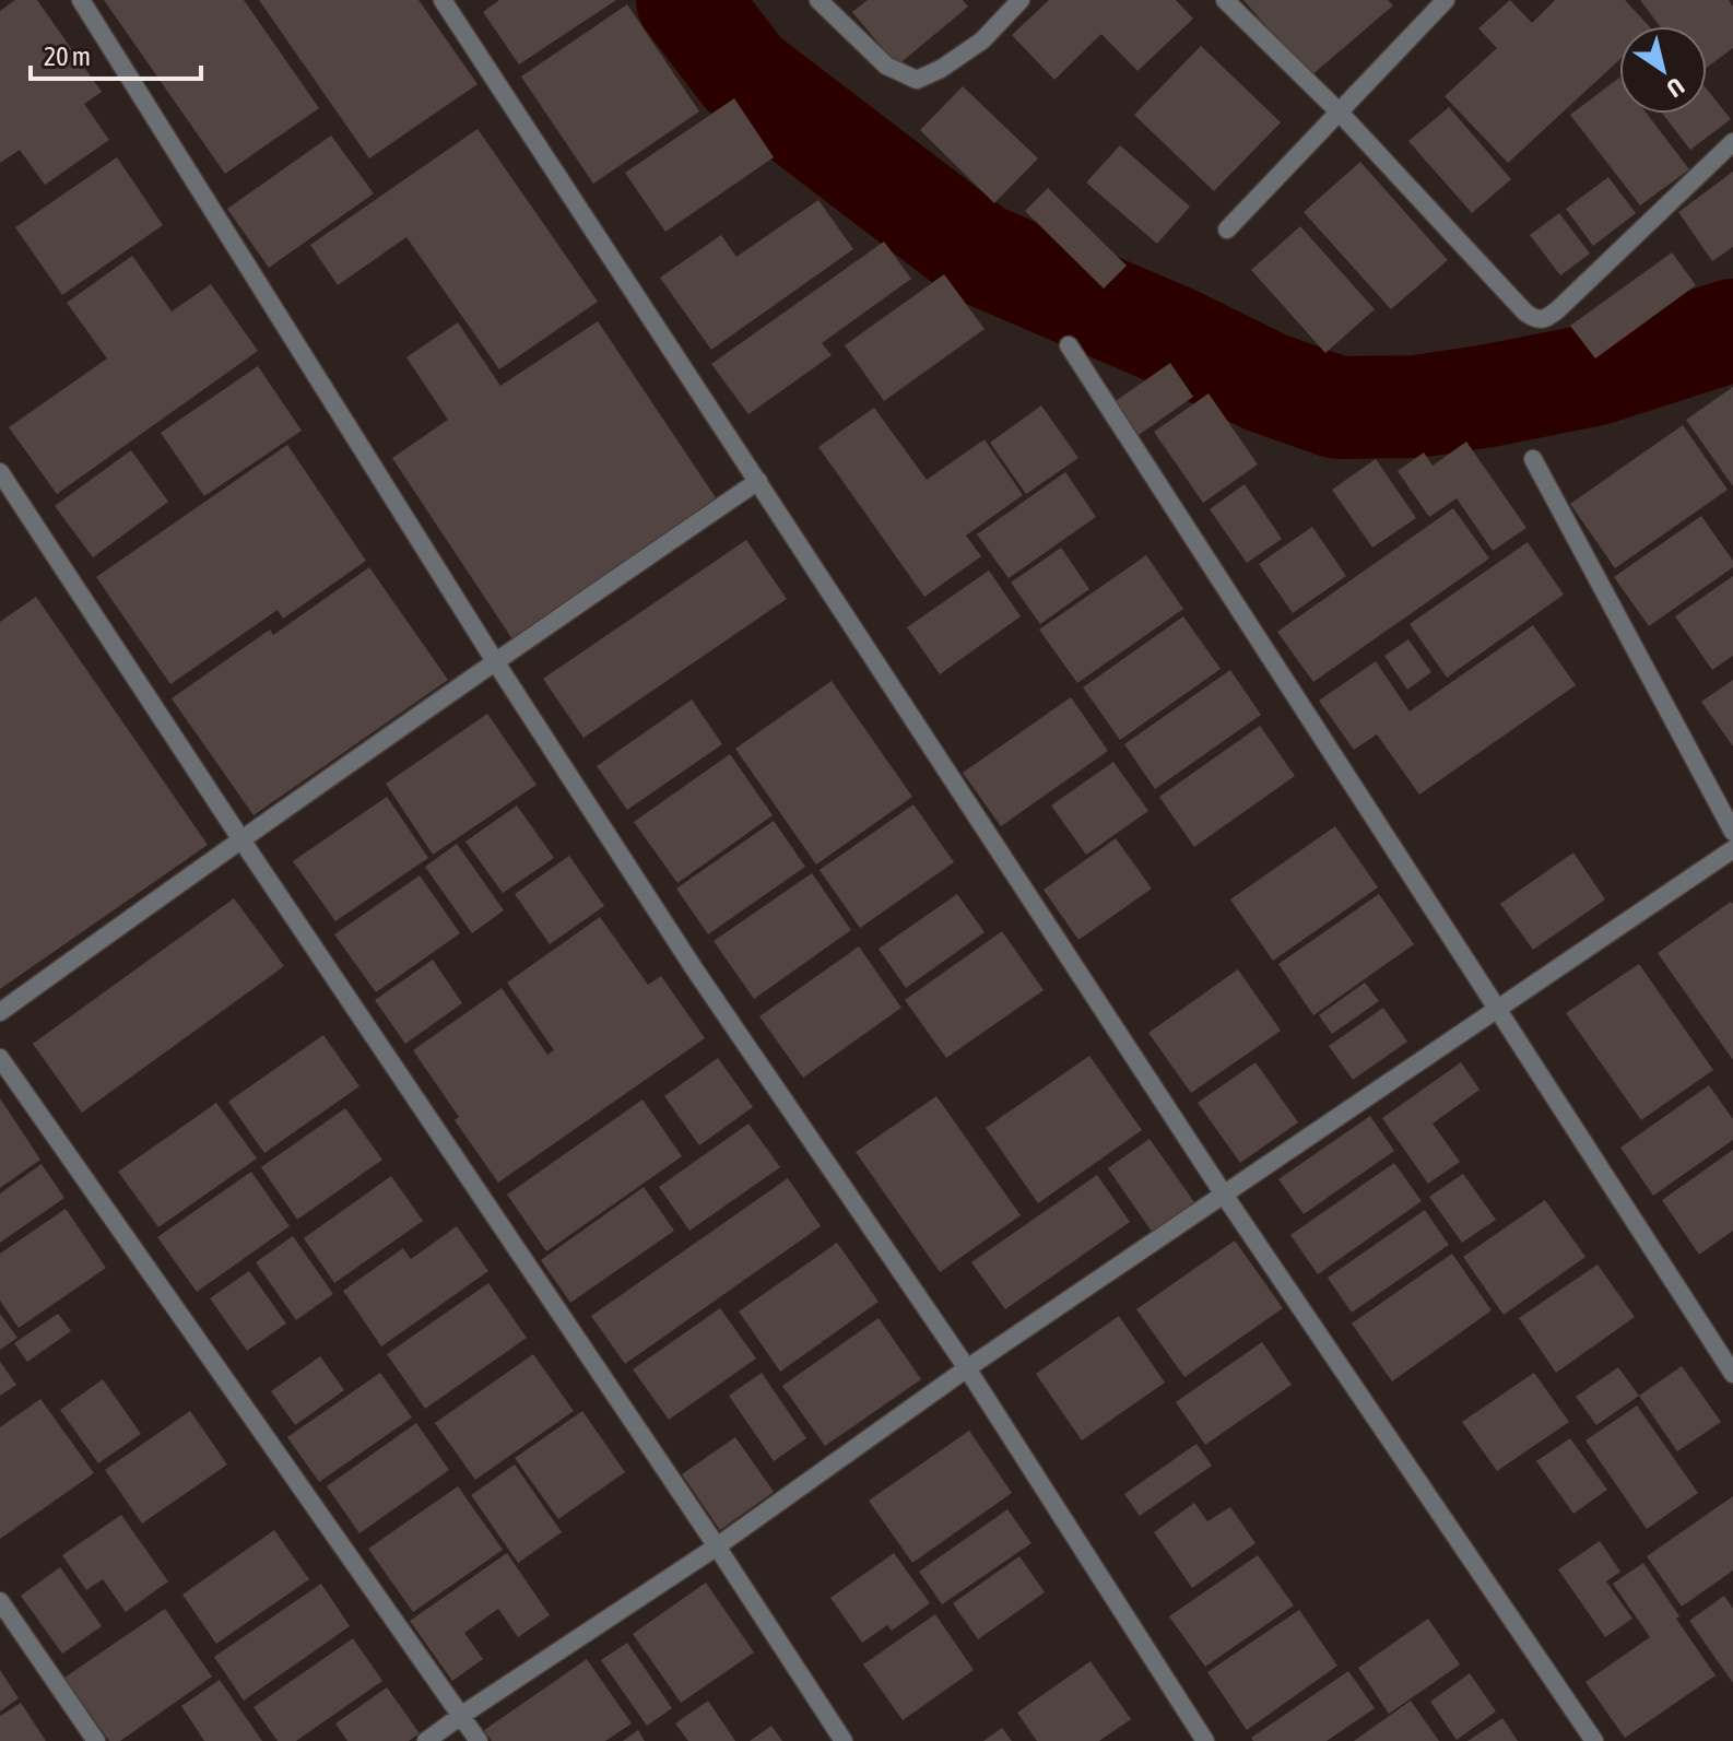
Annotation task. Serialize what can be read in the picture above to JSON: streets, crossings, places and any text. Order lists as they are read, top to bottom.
{
  "scale_bar": "20 m",
  "north": "bottom right"
}
